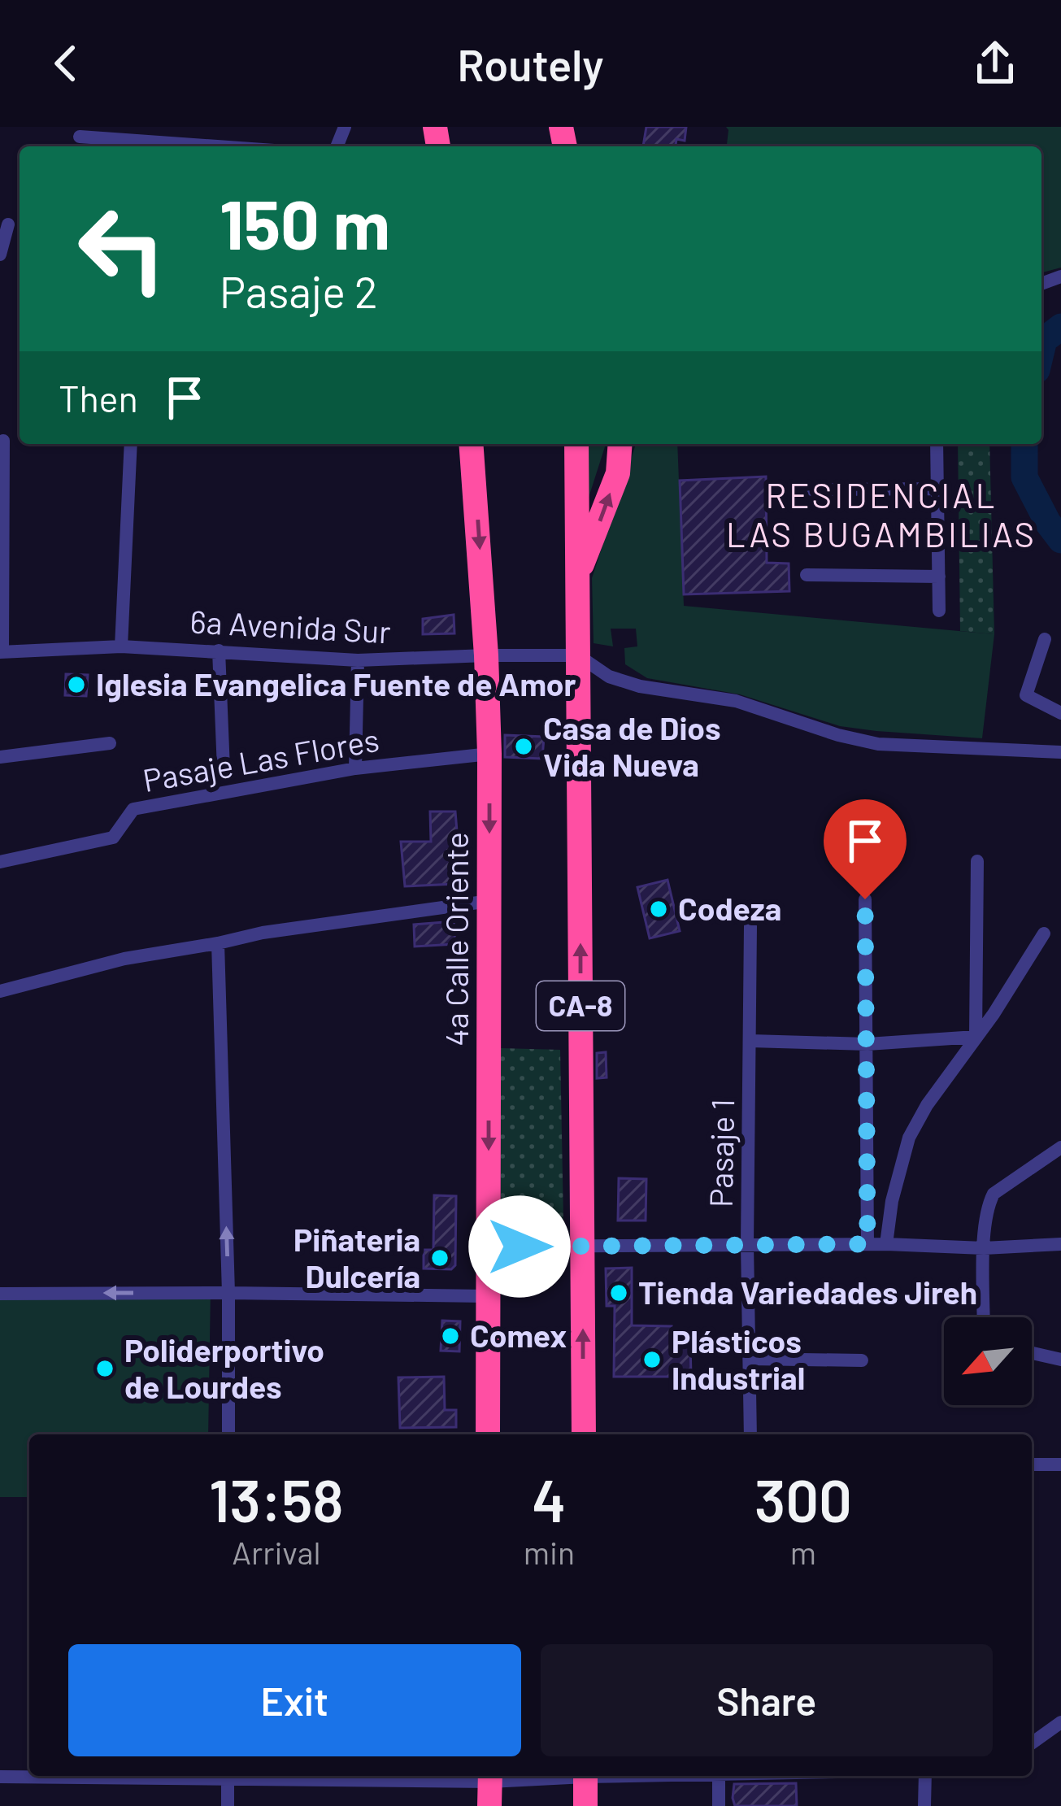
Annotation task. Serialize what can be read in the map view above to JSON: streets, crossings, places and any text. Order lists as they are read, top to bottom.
{
  "streets": {
    "highway": ["4a Calle Oriente", "CA-8"],
    "street": ["6a Avenida Sur", "Pasaje Las Flores", "Pasaje 1"]
  },
  "crossings": [
    ["6a Avenida Sur", "4a Calle Oriente"],
    ["6a Avenida Sur", "CA-8"],
    ["Pasaje Las Flores", "4a Calle Oriente"]
  ],
  "districts": ["RESIDENCIAL LAS BUGAMBILIAS"],
  "places": [
    "Iglesia Evangelica Fuente de Amor",
    "Casa de Dios Vida Nueva",
    "Codeza",
    "Piñateria Dulcería",
    "Tienda Variedades Jireh",
    "Comex",
    "Plásticos Industrial",
    "Poliderportivo de Lourdes"
  ],
  "north": "bottom left",
  "page": {
    "header": "Routely",
    "turn": ["150 m", "Pasaje 2"],
    "then": "Then",
    "eta": [
      "13:58",
      "Arrival",
      "4",
      "min",
      "300",
      "m"
    ],
    "buttons": ["Exit", "Share"]
  }
}
